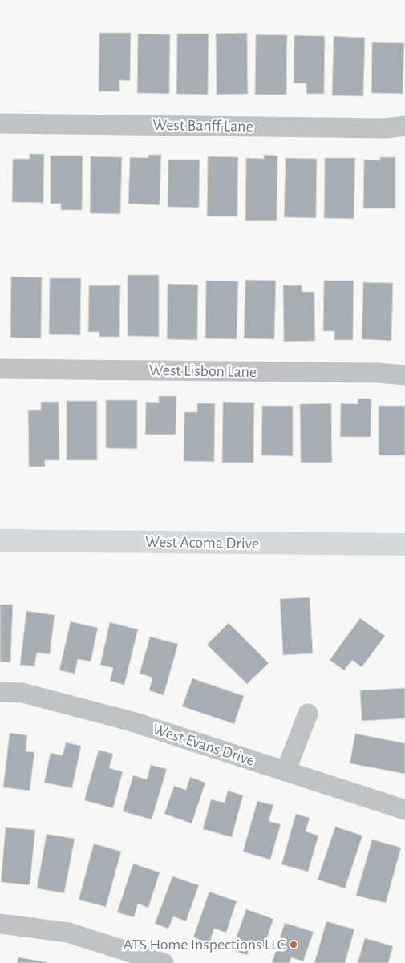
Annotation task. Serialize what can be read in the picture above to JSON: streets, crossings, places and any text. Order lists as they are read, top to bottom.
{
  "streets": {
    "street": [
      "West Banff Lane",
      "West Lisbon Lane",
      "West Acoma Drive",
      "West Evans Drive"
    ]
  },
  "places": ["ATS Home Inspections LLC"]
}
